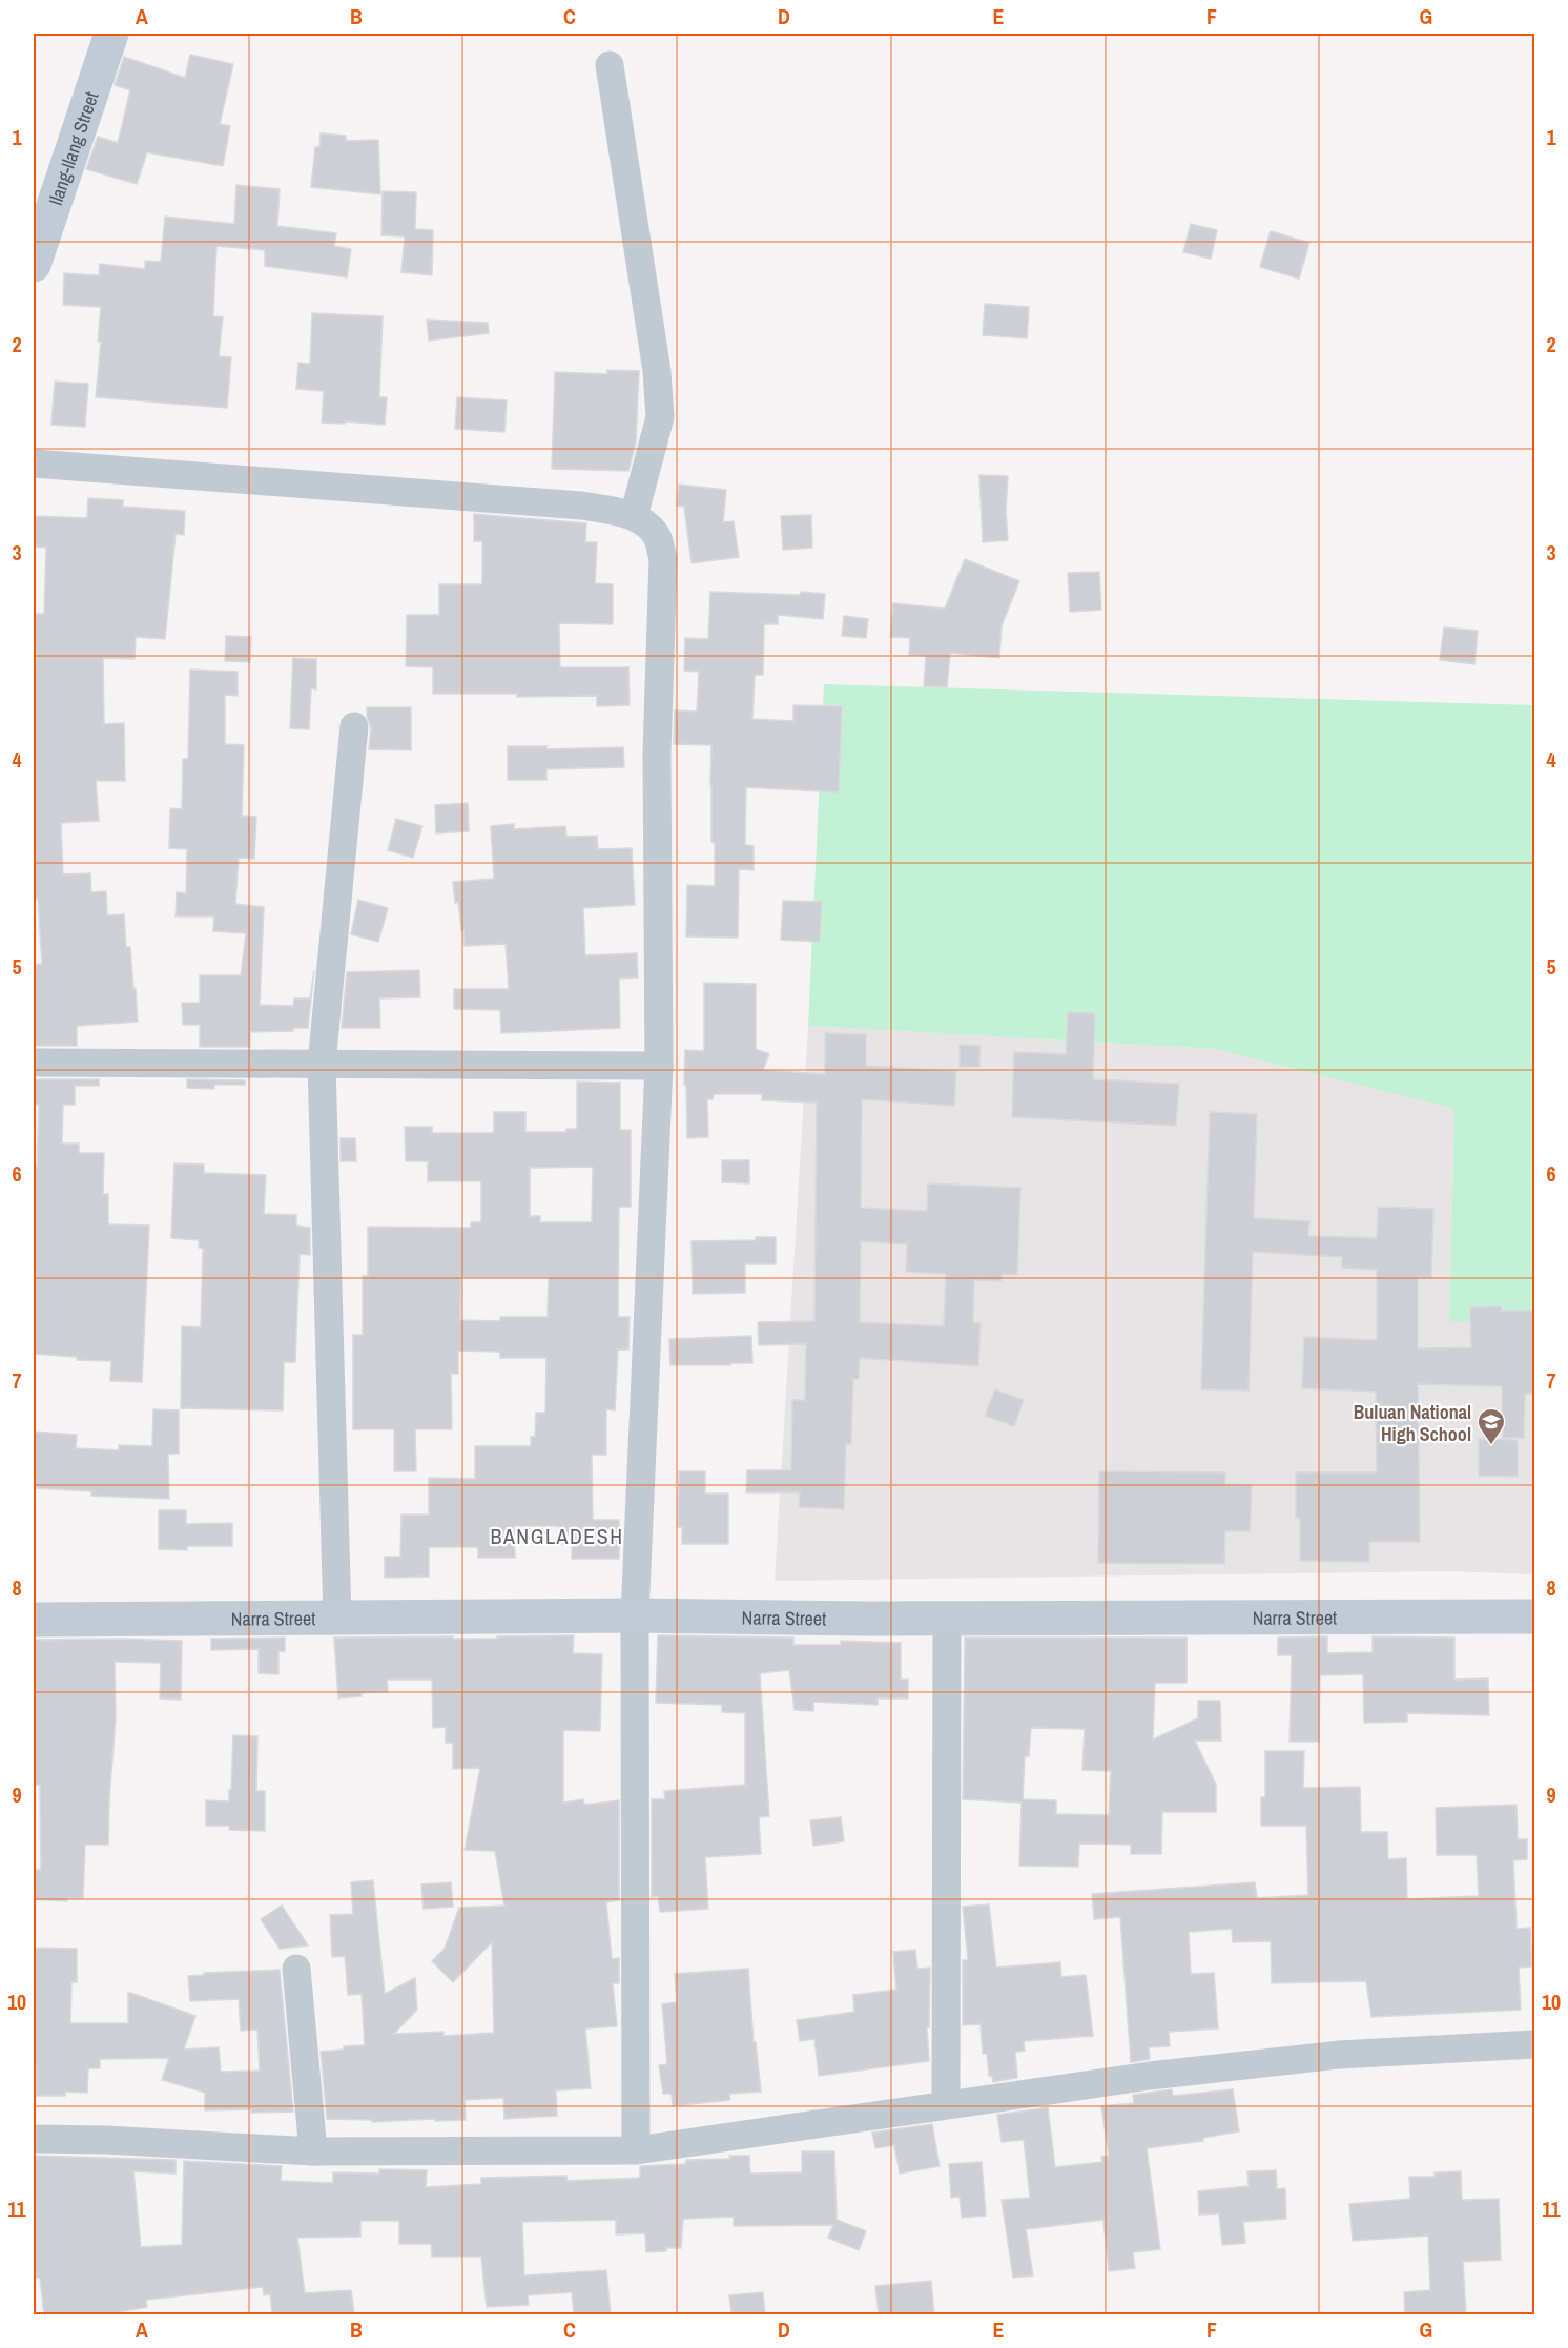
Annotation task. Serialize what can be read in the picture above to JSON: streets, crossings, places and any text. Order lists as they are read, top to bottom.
{
  "streets": {
    "street": ["Ilang-Ilang Street", "Narra Street"]
  },
  "districts": ["BANGLADESH"],
  "places": {
    "school or university": ["Buluan National High School"]
  },
  "grid": {
    "columns": [
      "A",
      "B",
      "C",
      "D",
      "E",
      "F",
      "G"
    ],
    "rows": [
      "1",
      "2",
      "3",
      "4",
      "5",
      "6",
      "7",
      "8",
      "9",
      "10",
      "11"
    ]
  }
}
